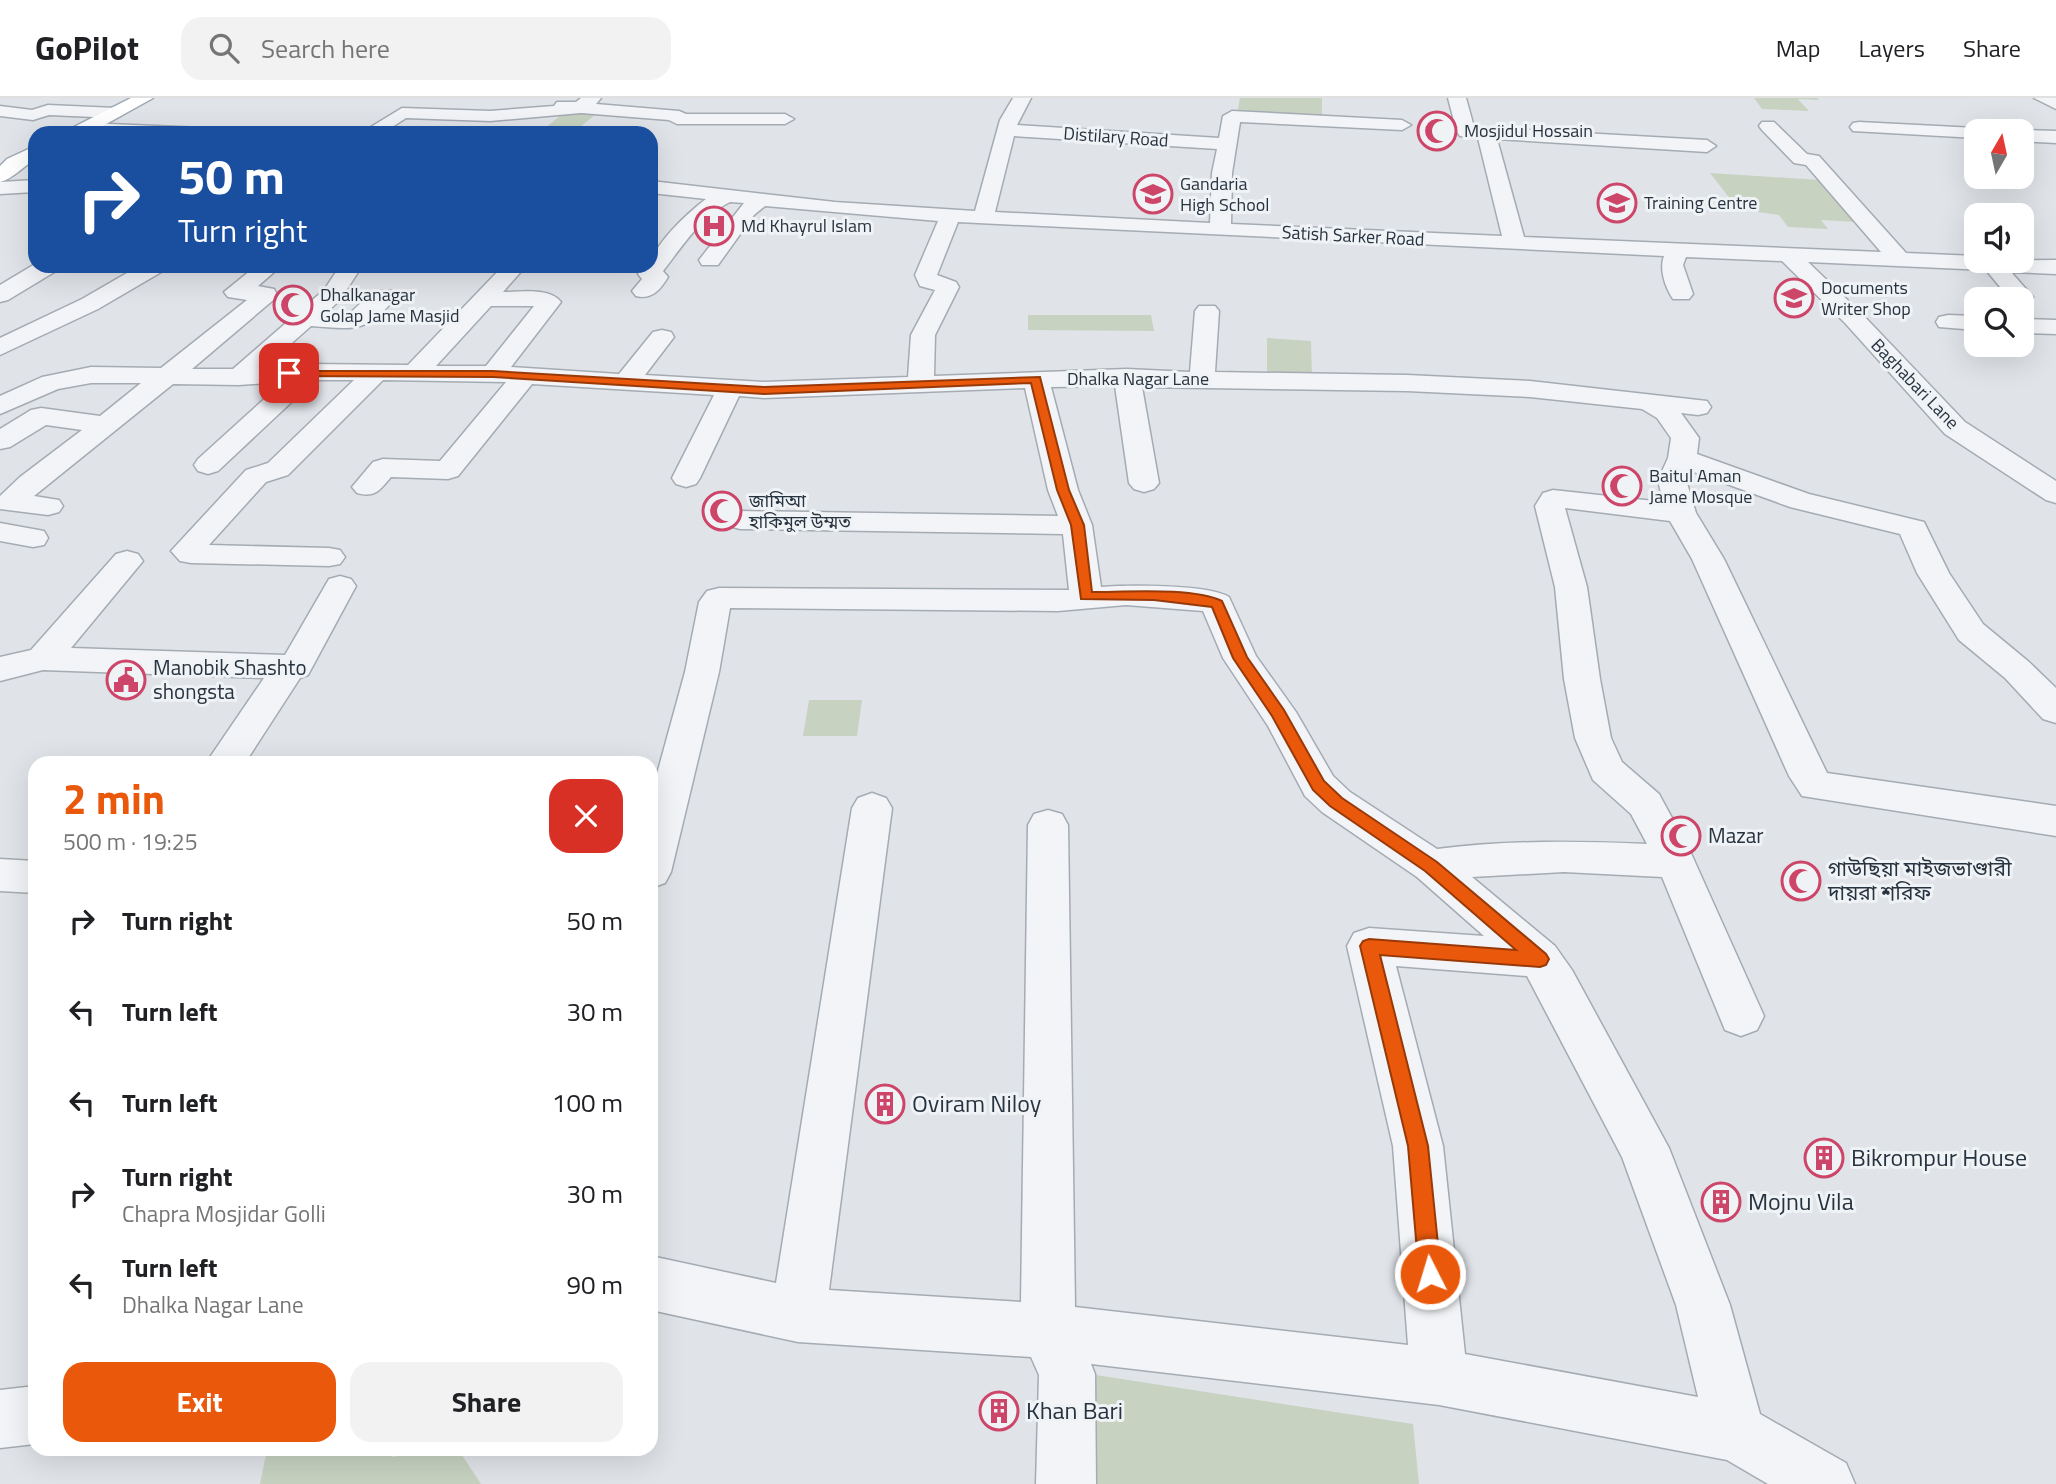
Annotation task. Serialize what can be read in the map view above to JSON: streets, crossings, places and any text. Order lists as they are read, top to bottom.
{
  "streets": {
    "street": [
      "Distilary Road",
      "Satish Sarker Road",
      "Dhalka Nagar Lane",
      "Baghabari Lane"
    ]
  },
  "crossings": [
    ["Satish Sarker Road", "Baghabari Lane"]
  ],
  "places": {
    "mosque": [
      "Mosjidul Hossain",
      "Dhalkanagar Golap Jame Masjid",
      "Baitul Aman Jame Mosque",
      "জামিআ হাকিমুল উম্মত",
      "Mazar",
      "গাউছিয়া মাইজভাণ্ডারী দায়রা শরিফ"
    ],
    "school or university": ["Gandaria High School", "Training Centre", "Documents Writer Shop"],
    "hospital": ["Md Khayrul Islam"],
    "public building": ["Manobik Shashto shongsta"],
    "building": [
      "Oviram Niloy",
      "Bikrompur House",
      "Mojnu Vila",
      "Khan Bari"
    ]
  },
  "north": "top",
  "page": {
    "header": "GoPilot",
    "search": "Search here",
    "nav": ["Map", "Layers", "Share"],
    "turn": ["50 m", "Turn right"],
    "heading": ["2 min", "500 m · 19:25"],
    "list": [
      {
        "name": "Turn right",
        "value": "50 m"
      },
      {
        "name": "Turn left",
        "value": "30 m"
      },
      {
        "name": "Turn left",
        "value": "100 m"
      },
      {
        "name": "Turn right",
        "note": "Chapra Mosjidar Golli",
        "value": "30 m"
      },
      {
        "name": "Turn left",
        "note": "Dhalka Nagar Lane",
        "value": "90 m"
      }
    ],
    "buttons": ["Exit", "Share"]
  }
}
